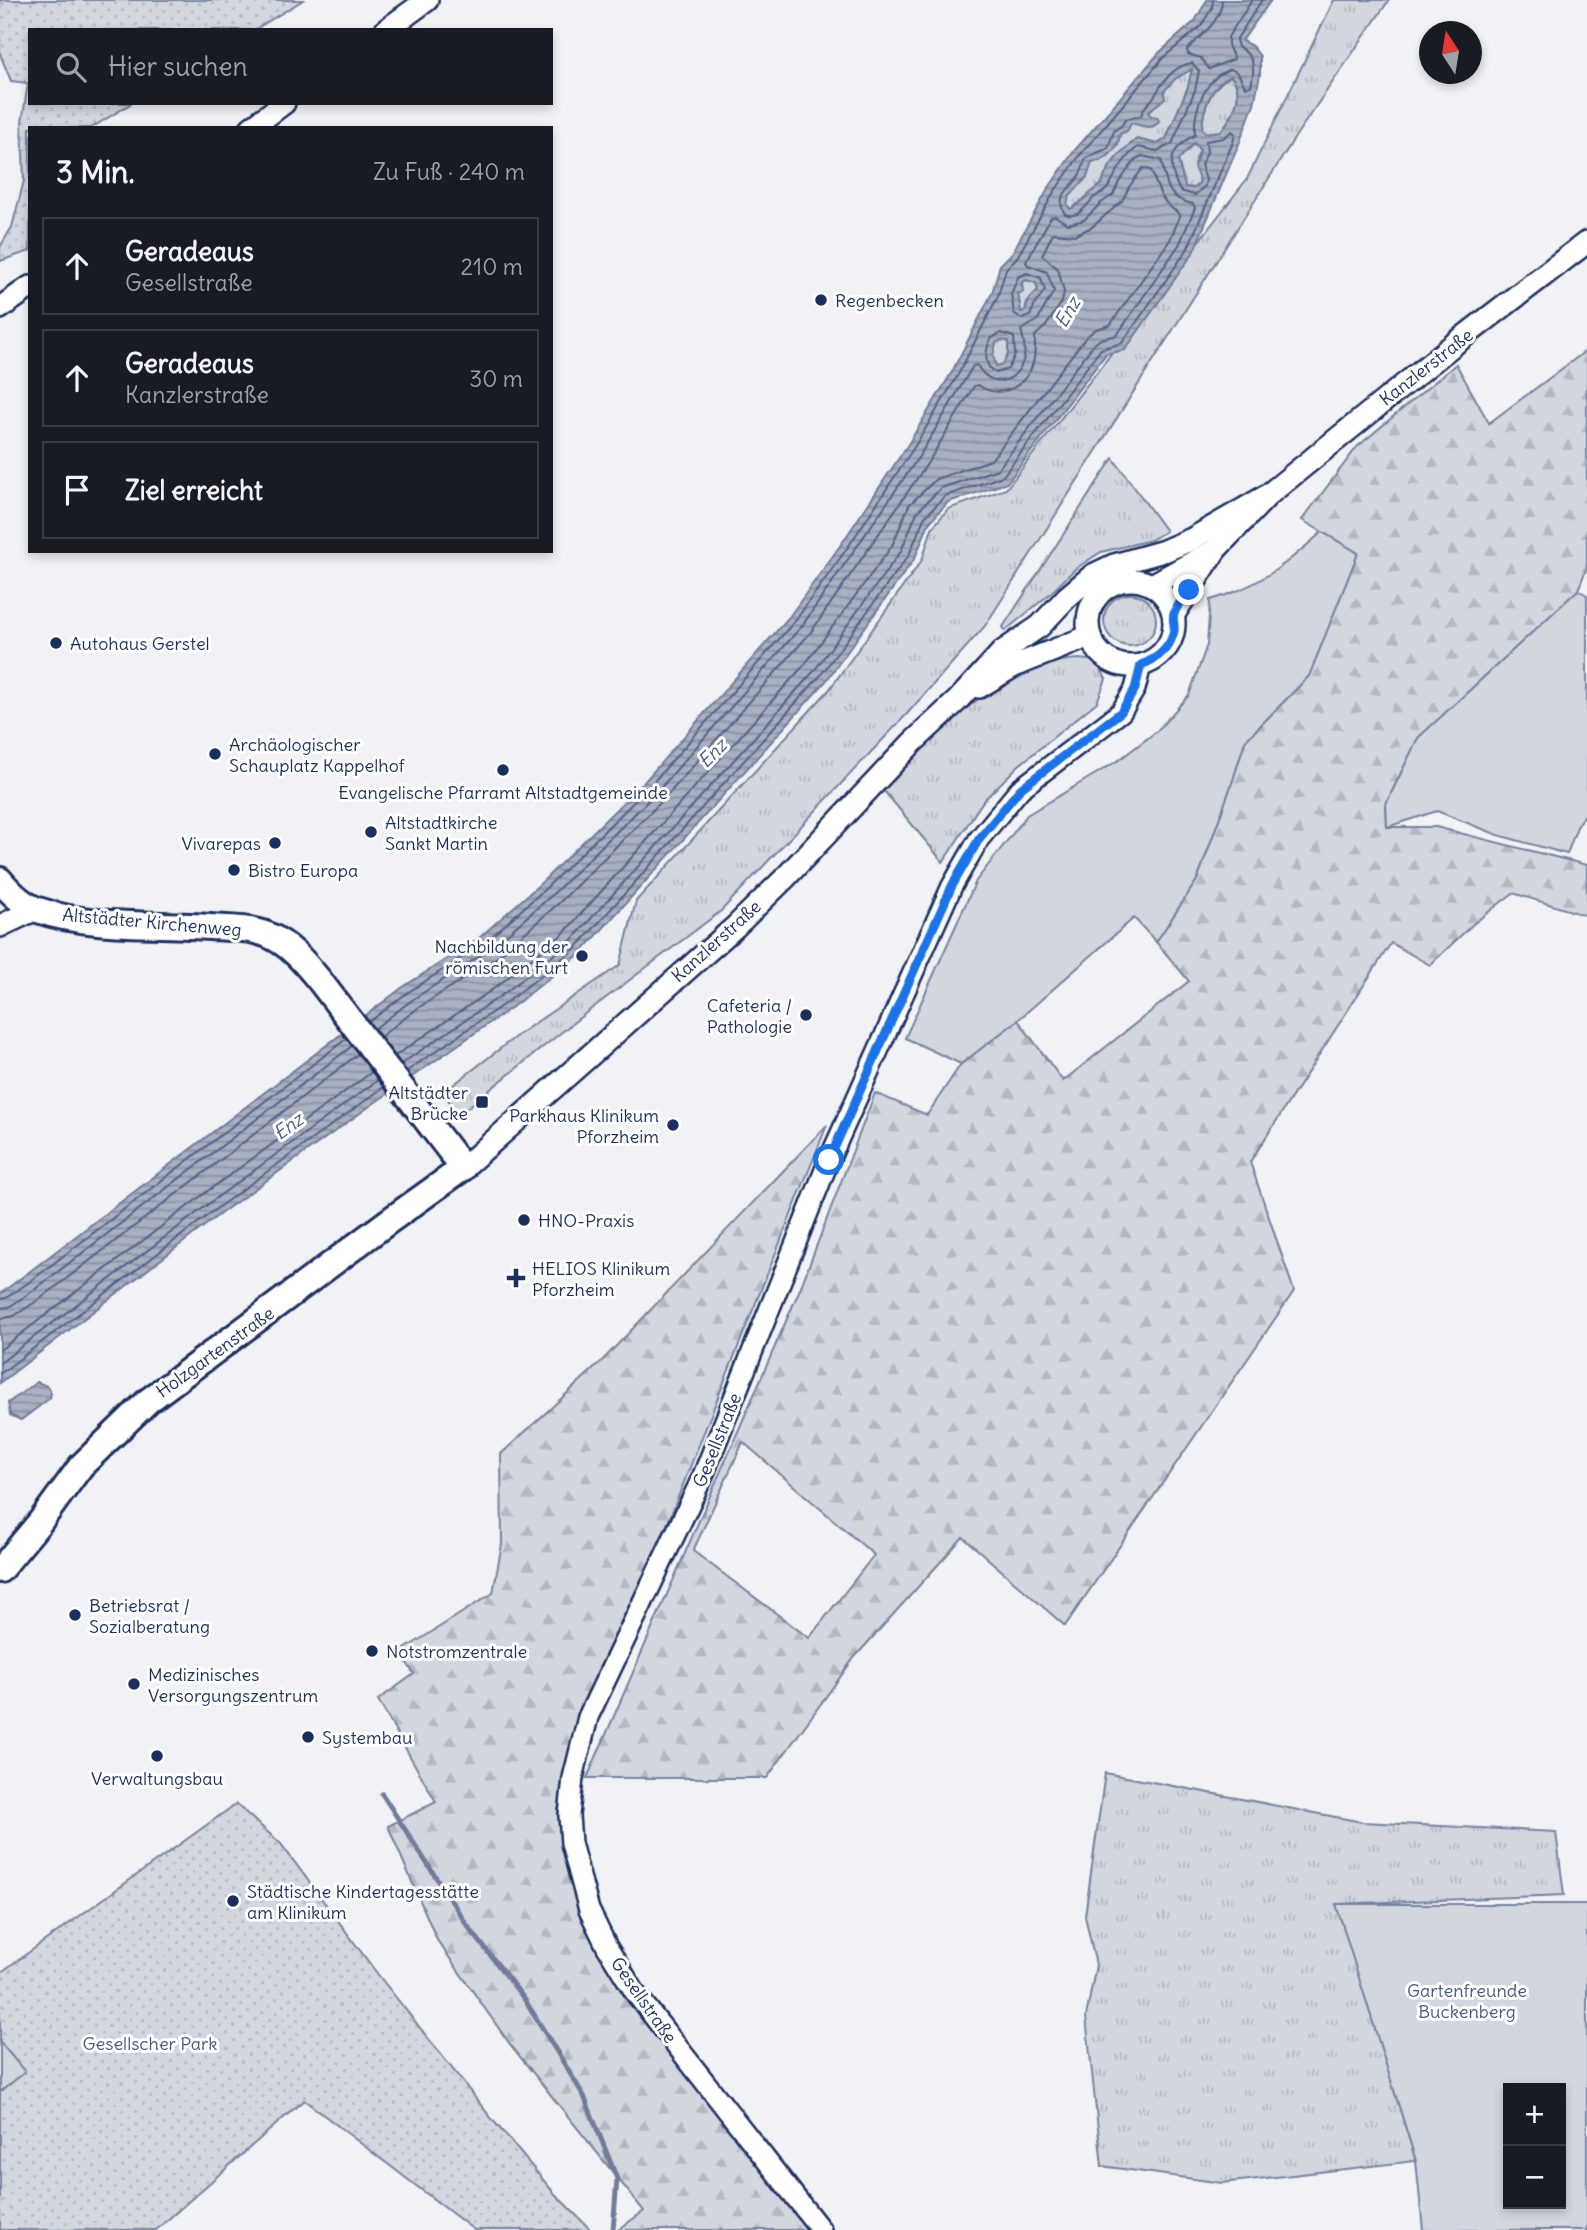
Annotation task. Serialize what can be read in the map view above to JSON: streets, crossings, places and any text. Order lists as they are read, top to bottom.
{
  "streets": {
    "main road": ["Kanzlerstraße", "Altstädter Kirchenweg", "Holzgartenstraße"],
    "street": ["Gesellstraße"]
  },
  "crossings": [
    ["Kanzlerstraße", "Altstädter Kirchenweg"],
    ["Kanzlerstraße", "Holzgartenstraße"],
    ["Kanzlerstraße", "Gesellstraße"],
    ["Altstädter Kirchenweg", "Holzgartenstraße"]
  ],
  "water": ["Enz"],
  "parks": ["Gartenfreunde Buckenberg", "Gesellscher Park"],
  "places": {
    "other": [
      "Regenbecken",
      "Autohaus Gerstel",
      "Archäologischer Schauplatz Kappelhof",
      "Evangelische Pfarramt Altstadtgemeinde",
      "Altstadtkirche Sankt Martin",
      "Vivarepas",
      "Bistro Europa",
      "Nachbildung der römischen Furt",
      "Cafeteria / Pathologie",
      "Parkhaus Klinikum Pforzheim",
      "HNO-Praxis",
      "Betriebsrat / Sozialberatung",
      "Notstromzentrale",
      "Medizinisches Versorgungszentrum",
      "Systembau",
      "Verwaltungsbau",
      "Städtische Kindertagesstätte am Klinikum"
    ],
    "transit": ["Altstädter Brücke"],
    "health": ["HELIOS Klinikum Pforzheim"]
  },
  "north": "top",
  "page": {
    "search": "Hier suchen",
    "heading": ["3 Min.", "Zu Fuß · 240 m"],
    "list": [
      ["Geradeaus", "Gesellstraße", "210 m"],
      ["Geradeaus", "Kanzlerstraße", "30 m"],
      "Ziel erreicht"
    ],
    "map_buttons": ["+", "−"]
  }
}
